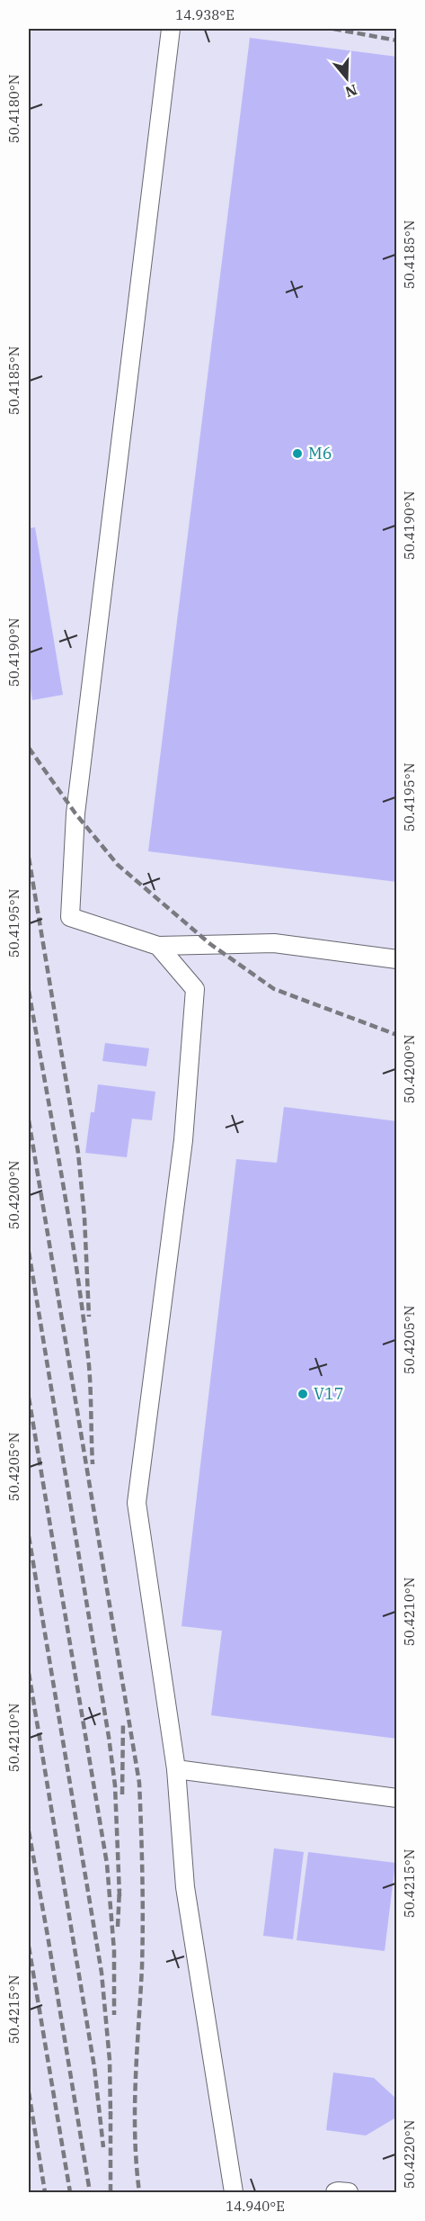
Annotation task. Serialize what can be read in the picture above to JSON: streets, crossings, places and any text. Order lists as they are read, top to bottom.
{
  "places": ["M6", "V17"],
  "north": "bottom",
  "coordinates": [
    "14.938°E",
    "50.4180°N",
    "50.4185°N",
    "50.4190°N",
    "50.4195°N",
    "50.4200°N",
    "50.4205°N",
    "50.4210°N",
    "50.4215°N",
    "50.4220°N",
    "14.940°E"
  ]
}
